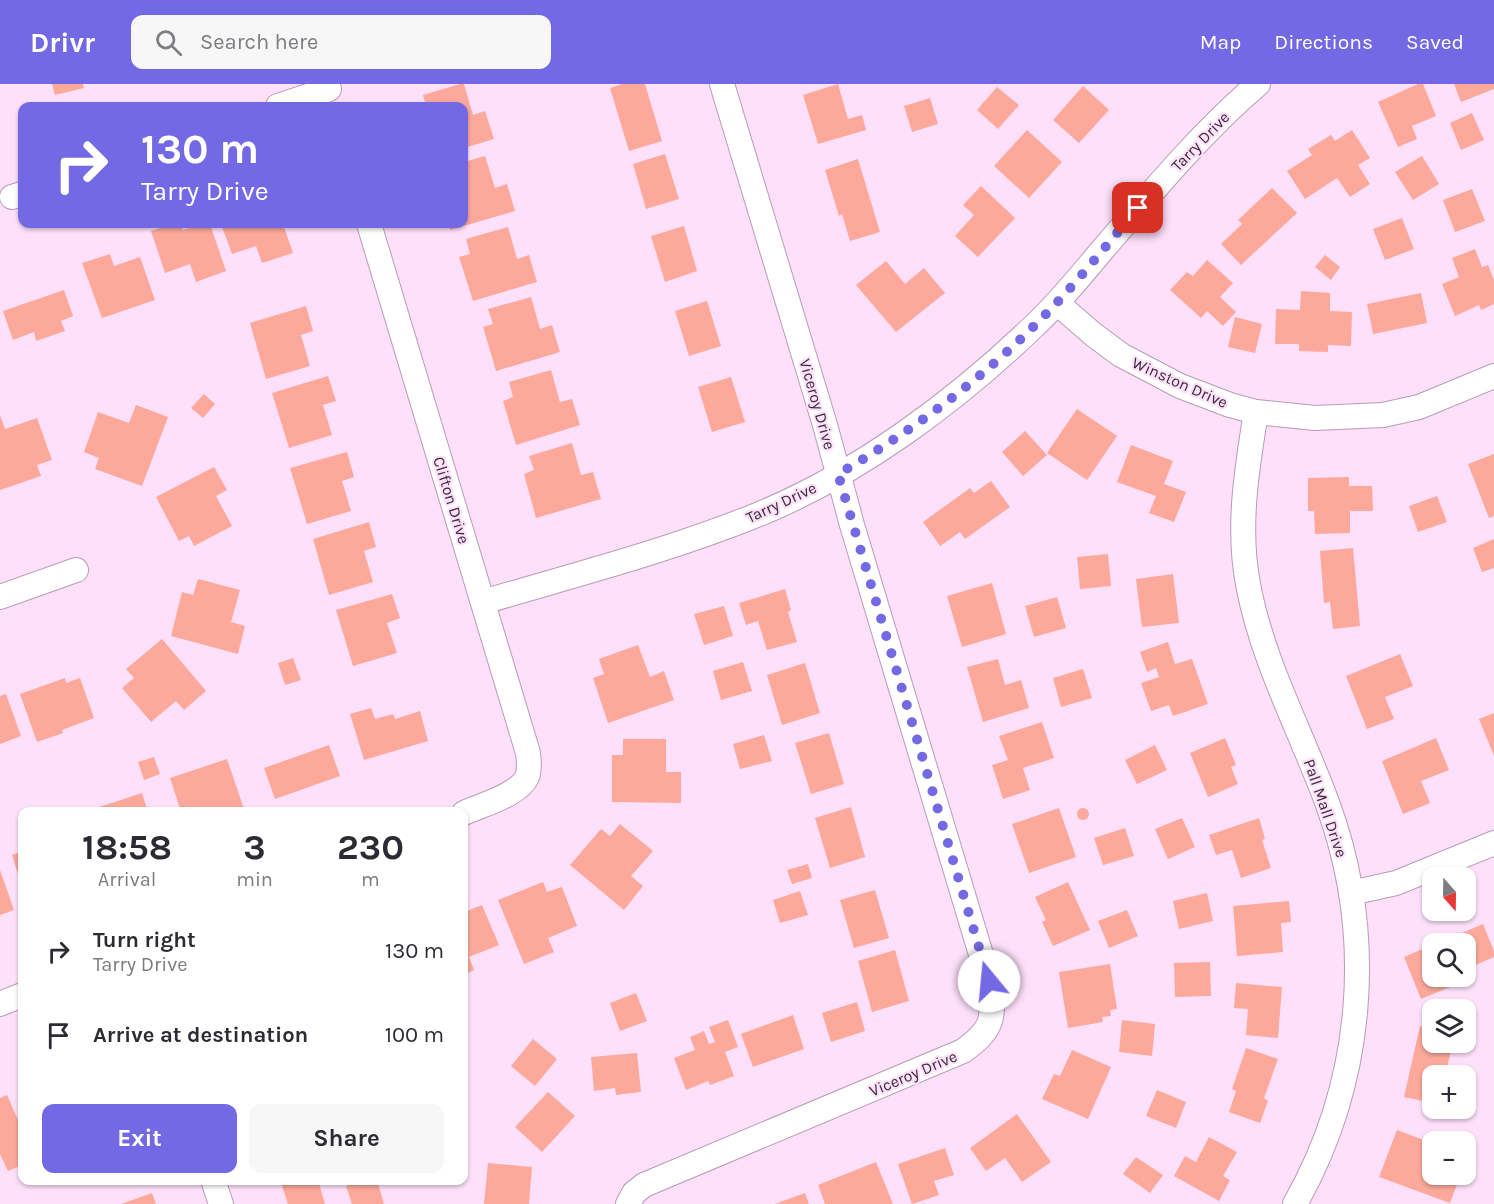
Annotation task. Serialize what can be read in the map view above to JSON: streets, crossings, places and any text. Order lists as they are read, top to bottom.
{
  "streets": {
    "street": [
      "Tarry Drive",
      "Winston Drive",
      "Viceroy Drive",
      "Clifton Drive",
      "Pall Mall Drive"
    ]
  },
  "crossings": [
    ["Tarry Drive", "Winston Drive"],
    ["Tarry Drive", "Viceroy Drive"],
    ["Tarry Drive", "Clifton Drive"],
    ["Winston Drive", "Pall Mall Drive"]
  ],
  "north": "bottom",
  "page": {
    "header": "Drivr",
    "search": "Search here",
    "nav": ["Map", "Directions", "Saved"],
    "turn": ["130 m", "Tarry Drive"],
    "eta": [
      "18:58",
      "Arrival",
      "3",
      "min",
      "230",
      "m"
    ],
    "map_buttons": ["+", "−"],
    "list": [
      {
        "name": "Turn right",
        "note": "Tarry Drive",
        "value": "130 m"
      },
      {
        "name": "Arrive at destination",
        "value": "100 m"
      }
    ],
    "buttons": ["Exit", "Share"]
  }
}
